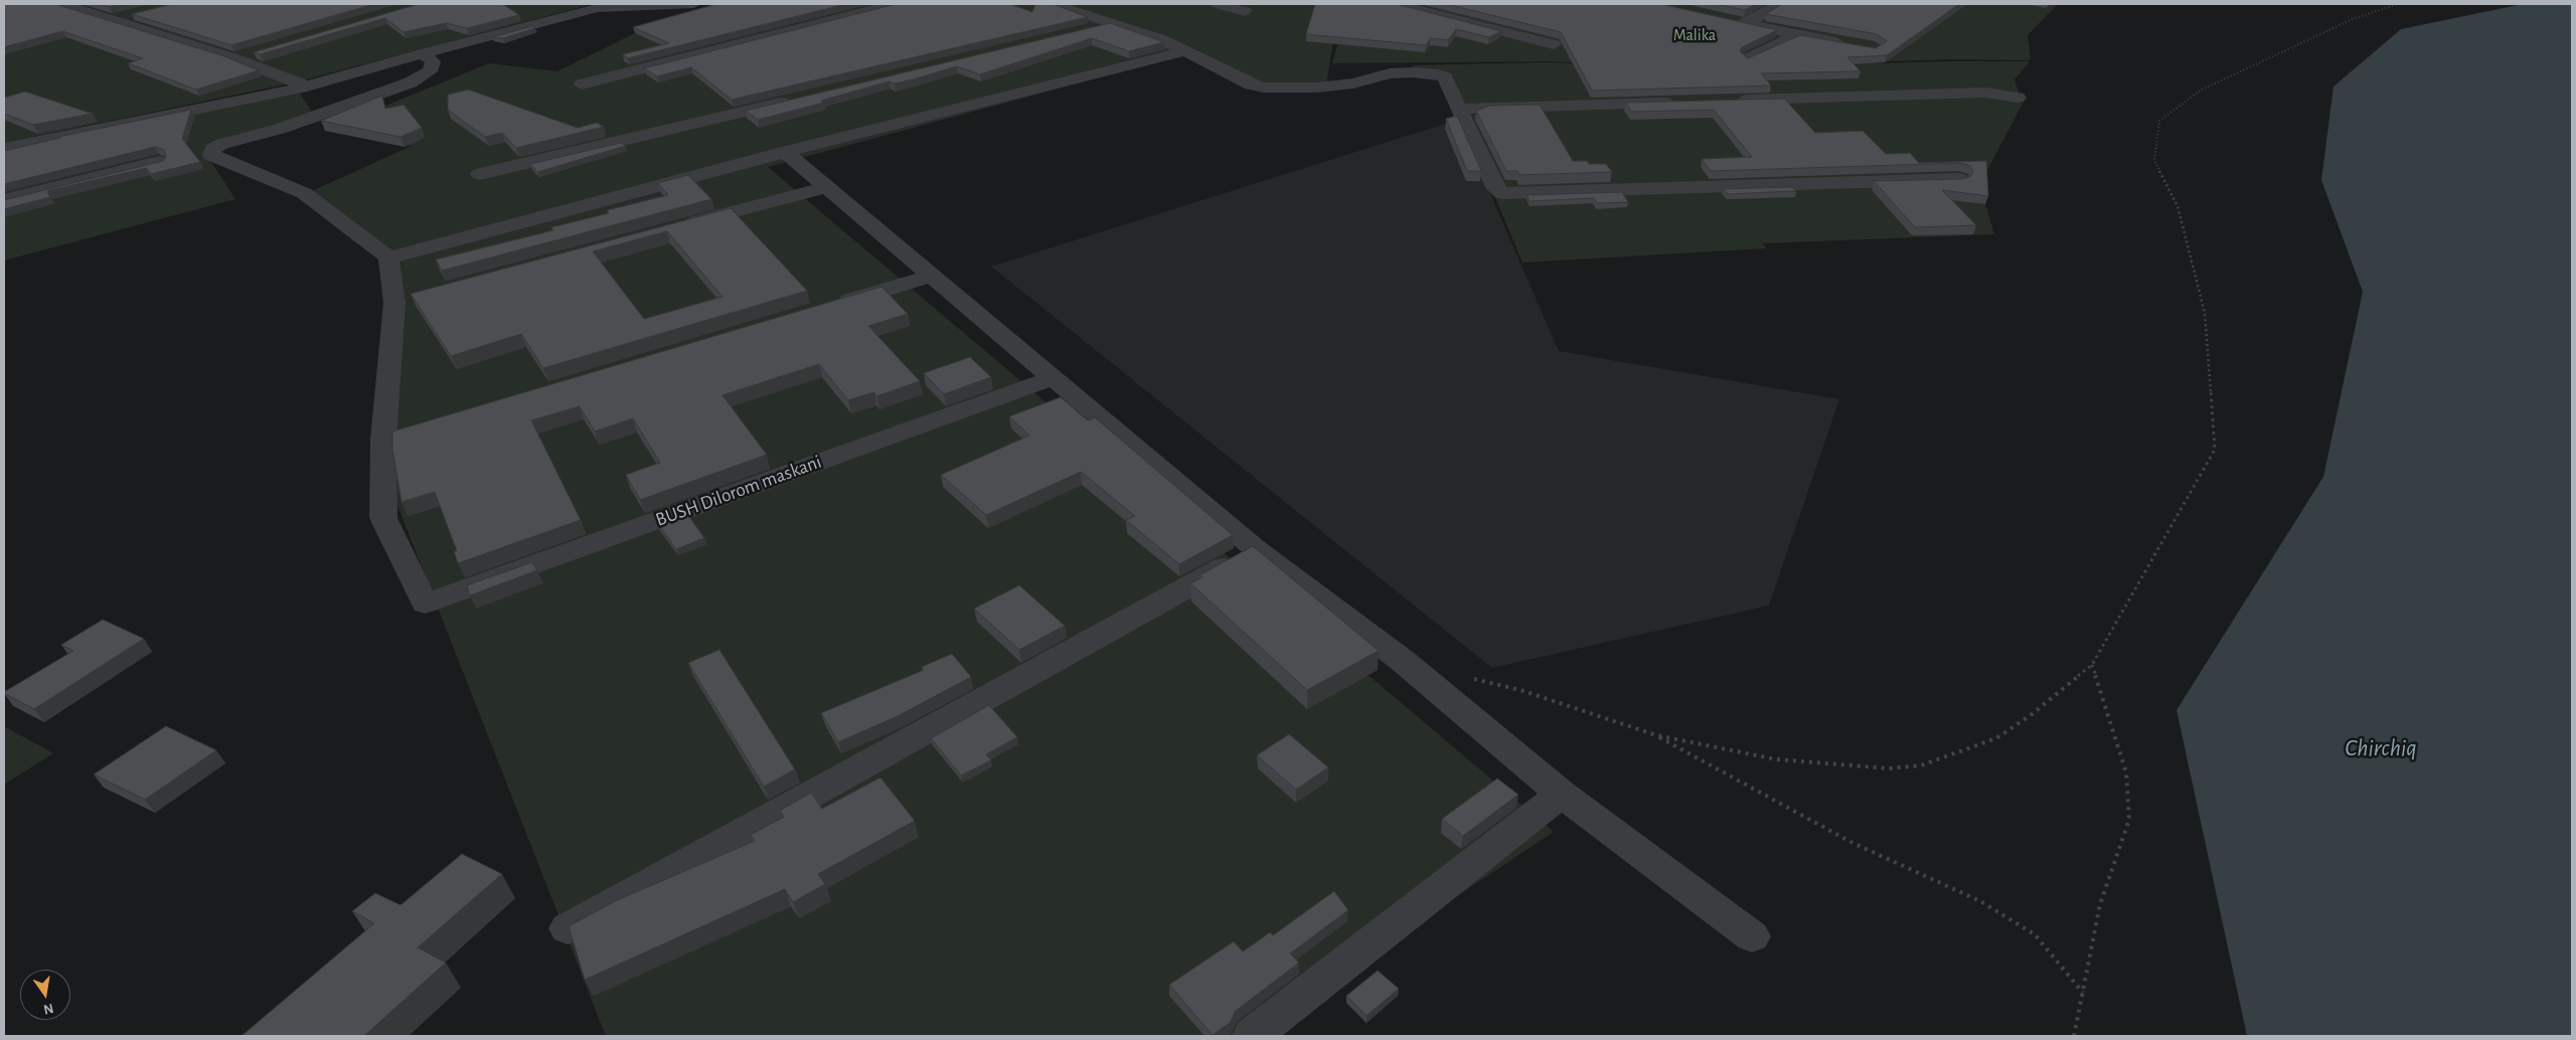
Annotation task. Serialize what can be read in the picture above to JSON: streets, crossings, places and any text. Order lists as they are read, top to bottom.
{
  "streets": {
    "street": ["BUSH Dilorom maskani"]
  },
  "water": ["Chirchiq"],
  "parks": ["Malika"],
  "north": "bottom"
}
